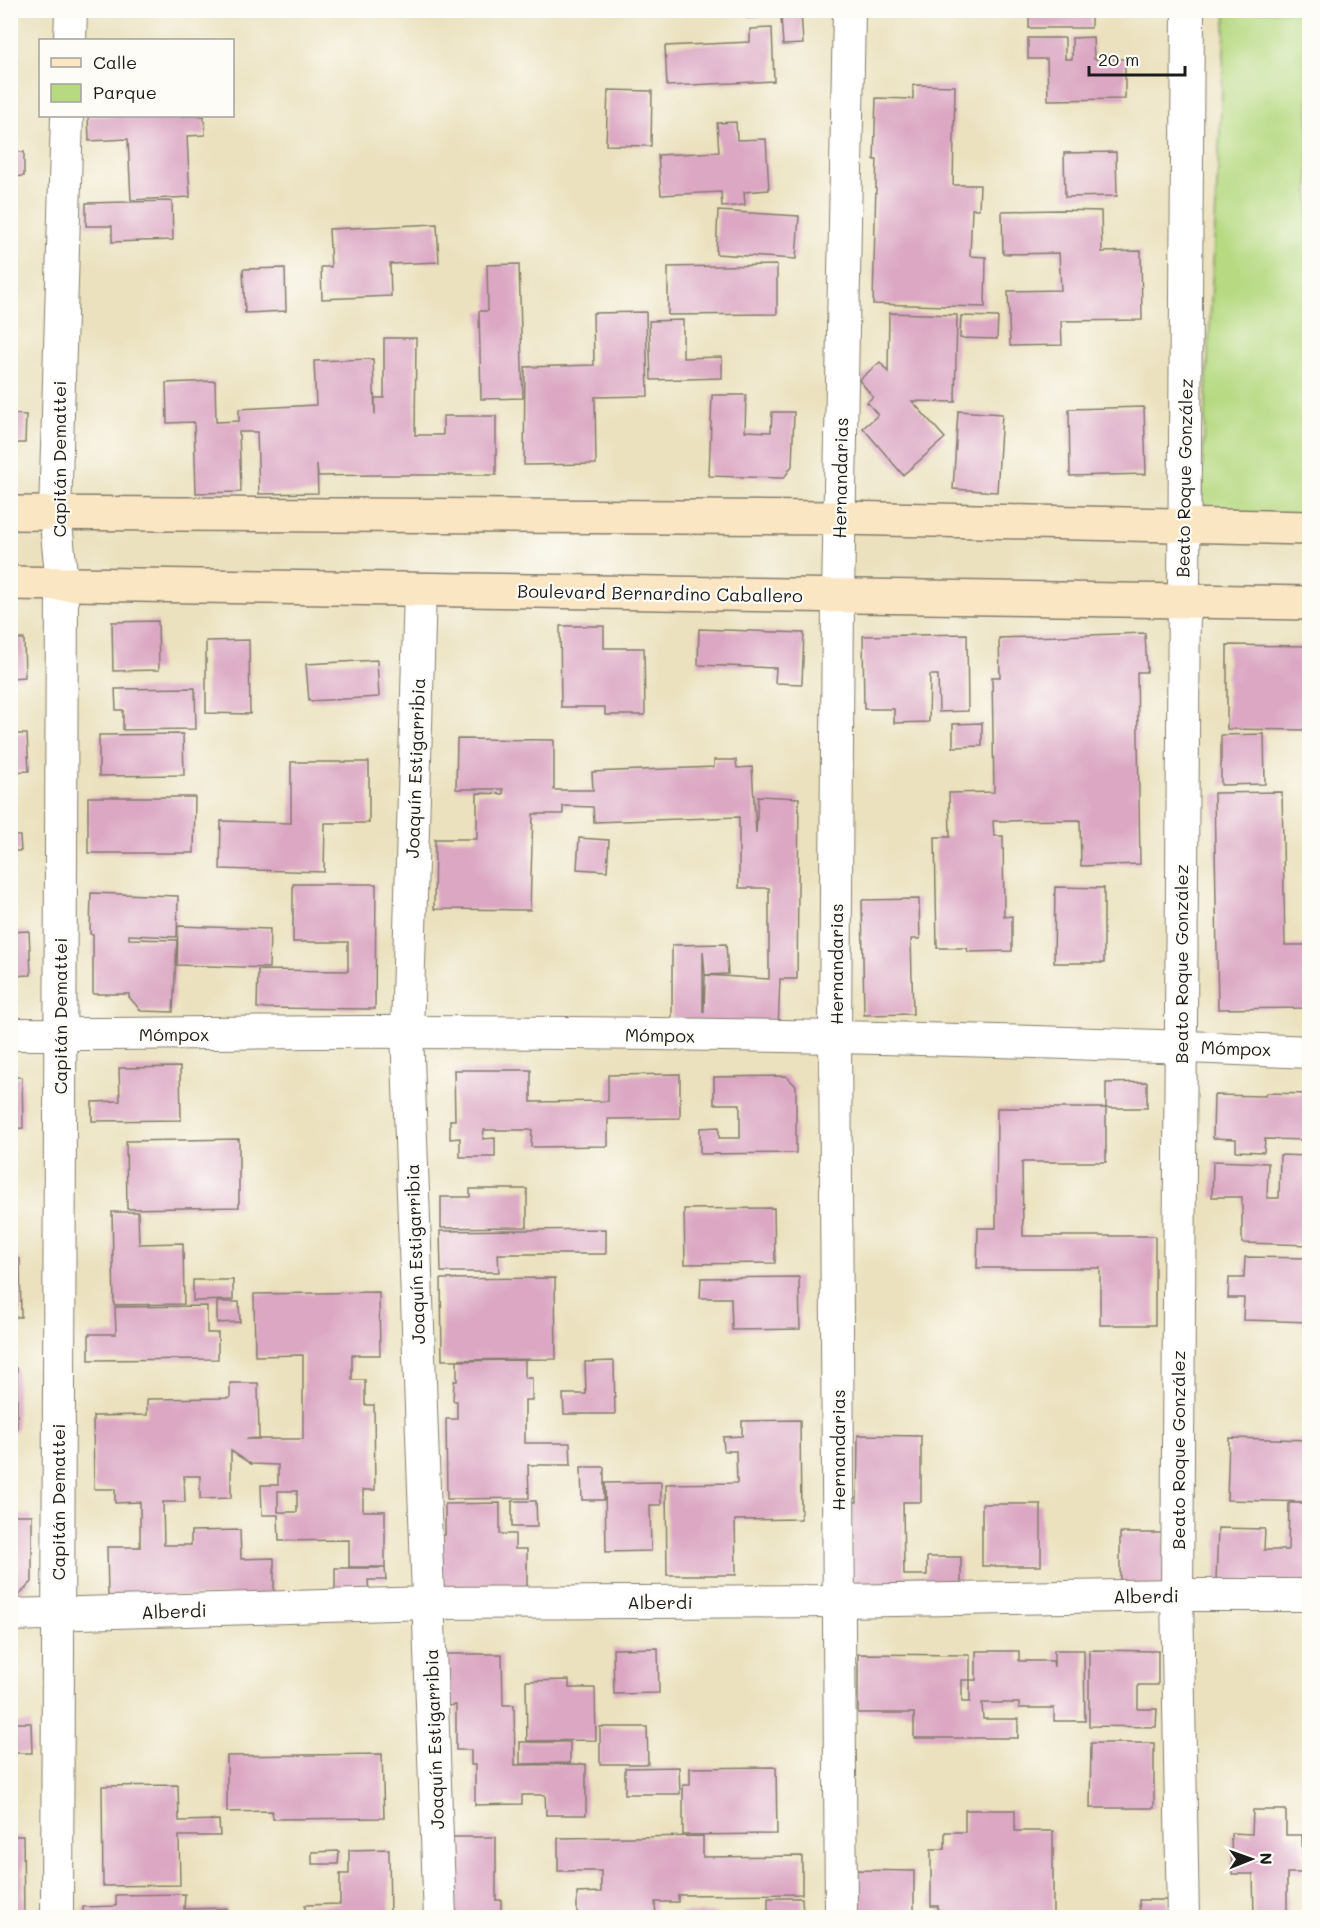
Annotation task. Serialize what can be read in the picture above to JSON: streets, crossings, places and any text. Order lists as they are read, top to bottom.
{
  "streets": {
    "main road": ["Boulevard Bernardino Caballero"],
    "street": [
      "Capitán Demattei",
      "Hernandarias",
      "Beato Roque González",
      "Joaquín Estigarribia",
      "Mómpox",
      "Alberdi"
    ]
  },
  "crossings": [
    ["Capitán Demattei", "Boulevard Bernardino Caballero"],
    ["Capitán Demattei", "Mómpox"],
    ["Capitán Demattei", "Alberdi"],
    ["Hernandarias", "Boulevard Bernardino Caballero"],
    ["Hernandarias", "Mómpox"],
    ["Hernandarias", "Alberdi"],
    ["Beato Roque González", "Boulevard Bernardino Caballero"],
    ["Beato Roque González", "Mómpox"],
    ["Beato Roque González", "Alberdi"],
    ["Boulevard Bernardino Caballero", "Joaquín Estigarribia"],
    ["Joaquín Estigarribia", "Mómpox"],
    ["Joaquín Estigarribia", "Alberdi"]
  ],
  "legend": ["Calle", "Parque"],
  "scale_bar": "20 m",
  "north": "right"
}
